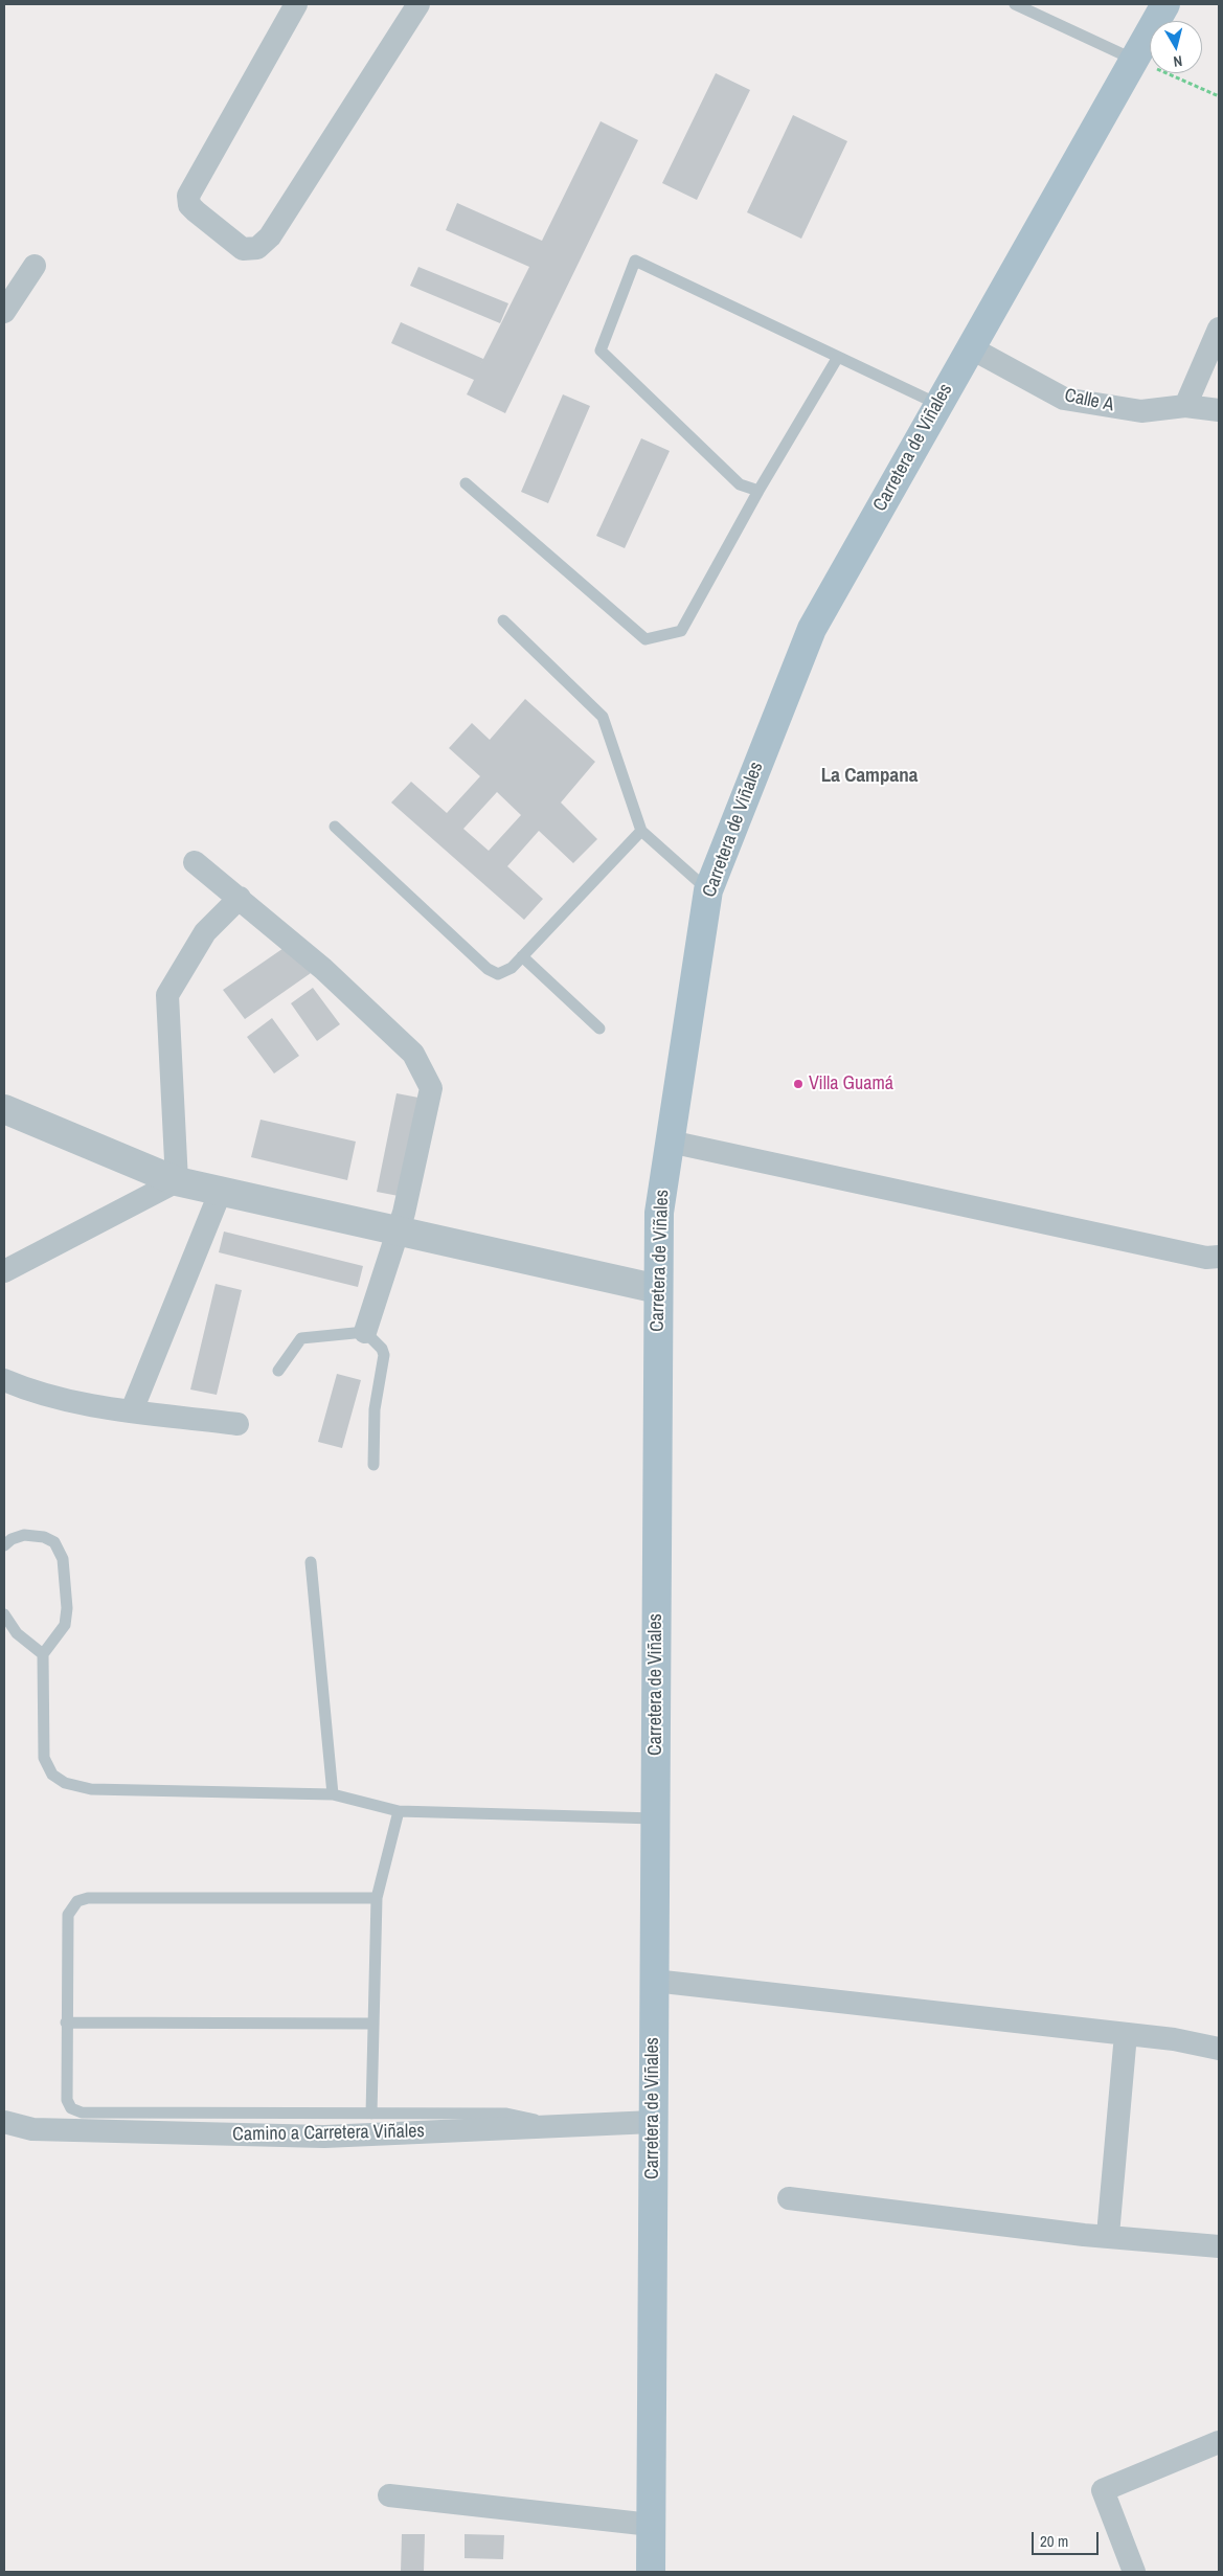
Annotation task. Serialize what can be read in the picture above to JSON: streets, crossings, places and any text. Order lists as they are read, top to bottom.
{
  "streets": {
    "main road": ["Carretera de Viñales"],
    "street": ["Calle A", "Camino a Carretera Viñales"]
  },
  "crossings": [
    ["Calle A", "Carretera de Viñales"],
    ["Carretera de Viñales", "Camino a Carretera Viñales"]
  ],
  "districts": ["La Campana"],
  "places": ["Villa Guamá"],
  "scale_bar": "20 m",
  "north": "bottom"
}
